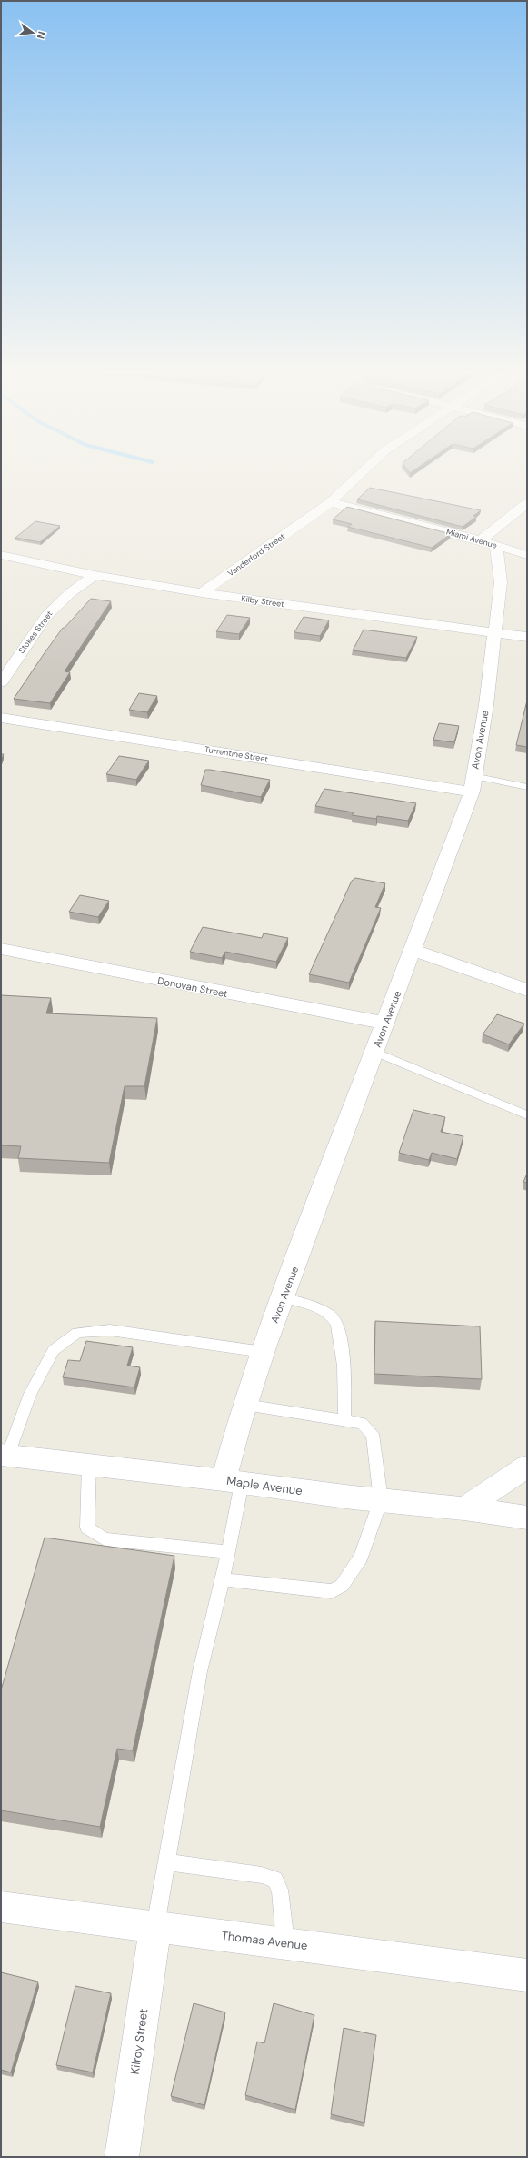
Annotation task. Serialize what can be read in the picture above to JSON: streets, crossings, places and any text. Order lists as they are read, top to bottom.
{
  "streets": {
    "street": [
      "Miami Avenue",
      "Vanderford Street",
      "Kilby Street",
      "Stokes Street",
      "Avon Avenue",
      "Turrentine Street",
      "Donovan Street",
      "Maple Avenue",
      "Thomas Avenue",
      "Kilroy Street"
    ]
  },
  "crossings": [
    ["Miami Avenue", "Vanderford Street"],
    ["Miami Avenue", "Avon Avenue"],
    ["Vanderford Street", "Kilby Street"],
    ["Kilby Street", "Stokes Street"],
    ["Kilby Street", "Avon Avenue"],
    ["Avon Avenue", "Turrentine Street"],
    ["Avon Avenue", "Donovan Street"],
    ["Avon Avenue", "Maple Avenue"],
    ["Thomas Avenue", "Kilroy Street"]
  ],
  "north": "right"
}
